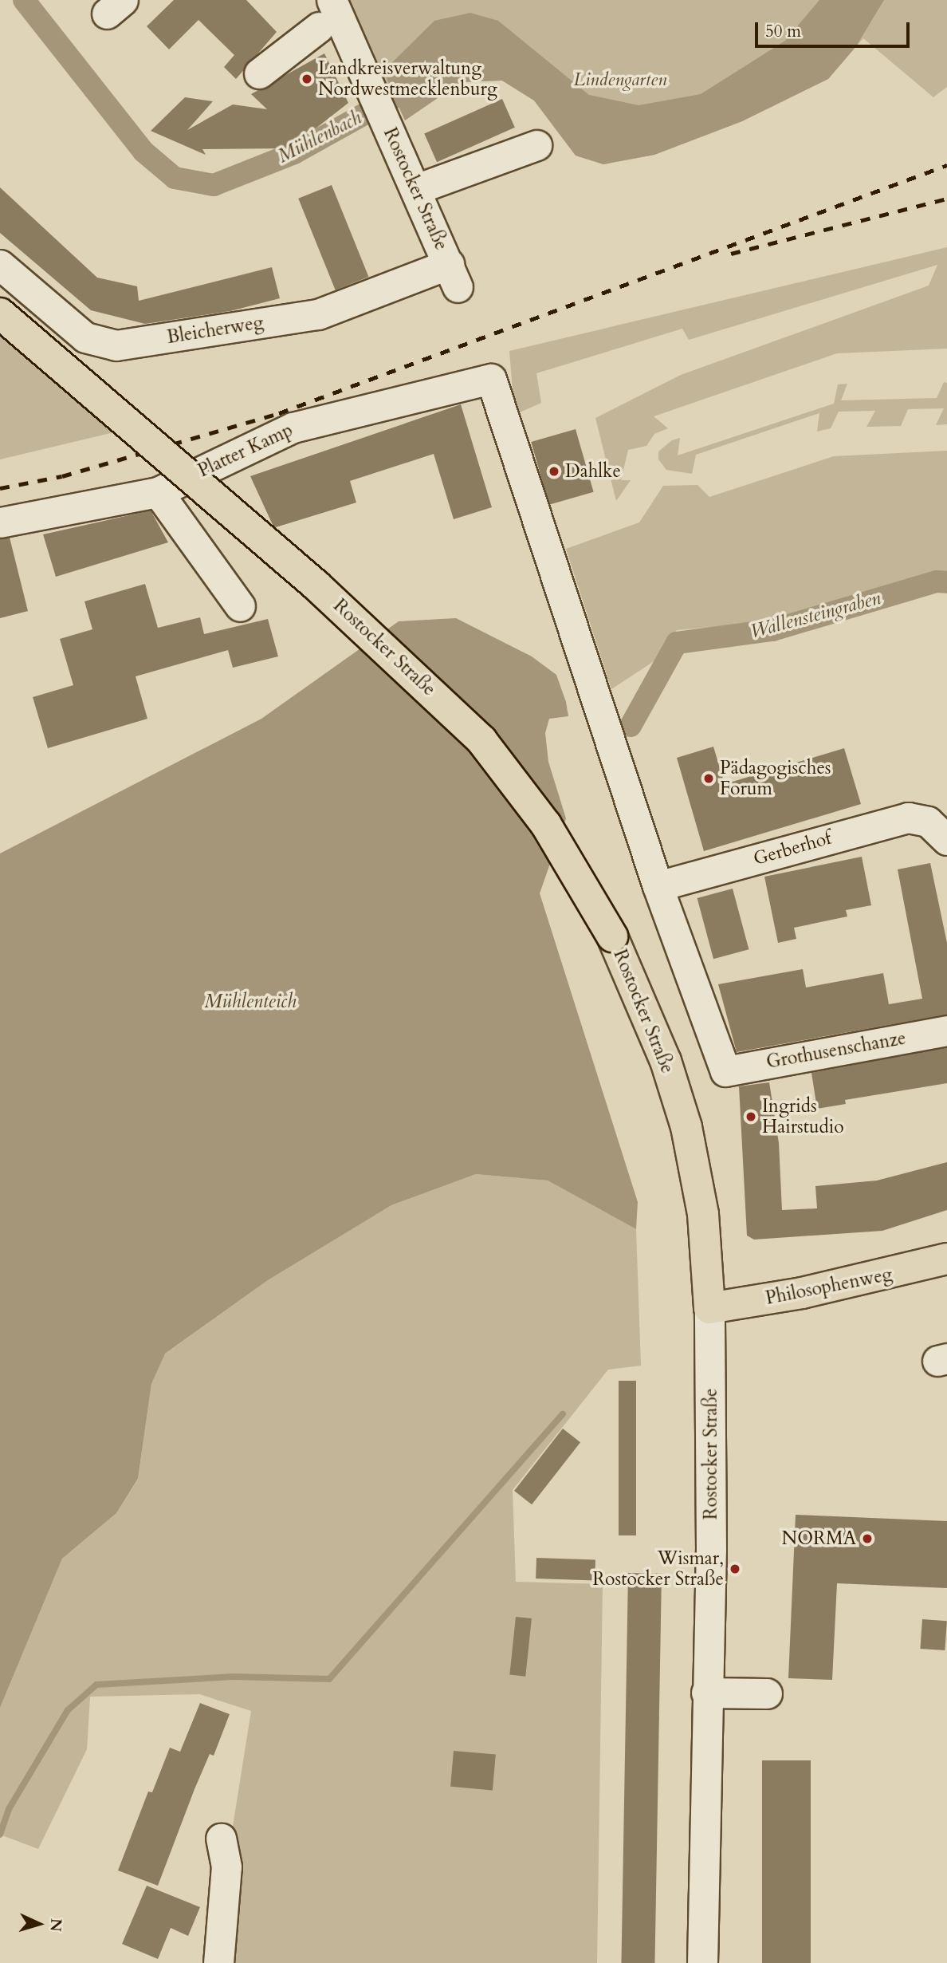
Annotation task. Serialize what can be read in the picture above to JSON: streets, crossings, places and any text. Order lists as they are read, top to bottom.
{
  "streets": {
    "main road": ["Rostocker Straße", "Philosophenweg"],
    "street": [
      "Bleicherweg",
      "Platter Kamp",
      "Gerberhof",
      "Grothusenschanze"
    ]
  },
  "crossings": [
    ["Rostocker Straße", "Bleicherweg"],
    ["Rostocker Straße", "Philosophenweg"],
    ["Platter Kamp", "Gerberhof"],
    ["Platter Kamp", "Grothusenschanze"],
    ["Gerberhof", "Grothusenschanze"]
  ],
  "water": ["Mühlenbach", "Wallensteingraben", "Mühlenteich"],
  "parks": ["Lindengarten"],
  "places": [
    "Landkreisverwaltung Nordwestmecklenburg",
    "Dahlke",
    "Pädagogisches Forum",
    "Ingrids Hairstudio",
    "NORMA",
    "Wismar, Rostocker Straße"
  ],
  "scale_bar": "50 m",
  "north": "right"
}
